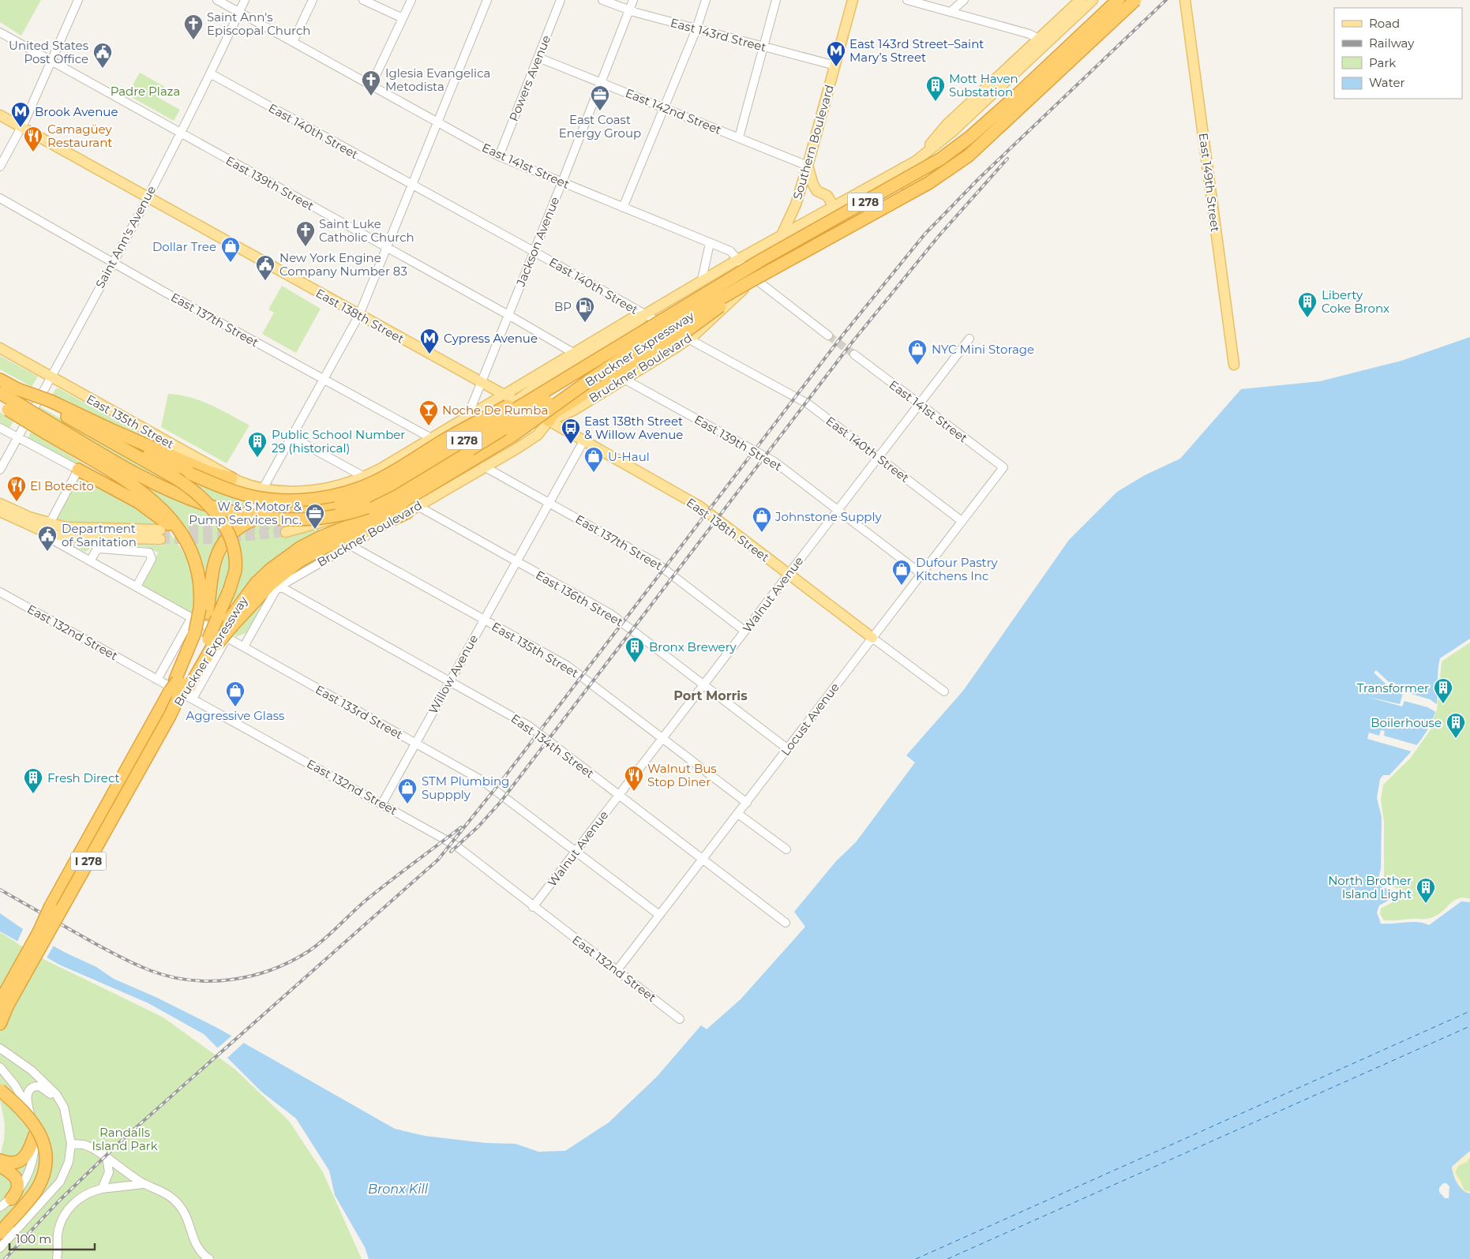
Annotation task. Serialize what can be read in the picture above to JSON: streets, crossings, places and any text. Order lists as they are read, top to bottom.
{
  "streets": {
    "highway": ["I 278", "Bruckner Expressway"],
    "main road": [
      "Southern Boulevard",
      "East 149th Street",
      "East 138th Street",
      "Bruckner Boulevard",
      "East 135th Street"
    ],
    "street": [
      "East 143rd Street",
      "Powers Avenue",
      "East 142nd Street",
      "East 140th Street",
      "East 141st Street",
      "East 139th Street",
      "Saint Ann's Avenue",
      "Jackson Avenue",
      "East 137th Street",
      "Walnut Avenue",
      "East 136th Street",
      "East 132nd Street",
      "Willow Avenue",
      "East 133rd Street",
      "Locust Avenue",
      "East 134th Street"
    ]
  },
  "crossings": [
    ["East 143rd Street", "Southern Boulevard"],
    ["East 143rd Street", "Jackson Avenue"],
    ["Powers Avenue", "East 142nd Street"],
    ["Powers Avenue", "East 141st Street"],
    ["East 142nd Street", "Southern Boulevard"],
    ["East 142nd Street", "Jackson Avenue"],
    ["East 140th Street", "Saint Ann's Avenue"],
    ["East 140th Street", "Jackson Avenue"],
    ["East 140th Street", "Bruckner Boulevard"],
    ["East 140th Street", "Walnut Avenue"],
    ["East 140th Street", "Locust Avenue"],
    ["Southern Boulevard", "Bruckner Boulevard"],
    ["East 141st Street", "Saint Ann's Avenue"],
    ["East 141st Street", "Jackson Avenue"],
    ["East 141st Street", "Bruckner Expressway"],
    ["East 141st Street", "Bruckner Boulevard"],
    ["East 141st Street", "Walnut Avenue"],
    ["East 141st Street", "Locust Avenue"],
    ["East 139th Street", "Saint Ann's Avenue"],
    ["East 139th Street", "Jackson Avenue"],
    ["East 139th Street", "Bruckner Expressway"],
    ["East 139th Street", "Bruckner Boulevard"],
    ["East 139th Street", "Walnut Avenue"],
    ["East 139th Street", "Locust Avenue"],
    ["I 278", "Bruckner Expressway"],
    ["Saint Ann's Avenue", "East 138th Street"],
    ["Saint Ann's Avenue", "East 137th Street"],
    ["Saint Ann's Avenue", "East 135th Street"],
    ["Jackson Avenue", "East 138th Street"],
    ["Jackson Avenue", "Bruckner Boulevard"],
    ["East 138th Street", "Bruckner Boulevard"],
    ["East 138th Street", "Walnut Avenue"],
    ["East 138th Street", "Willow Avenue"],
    ["East 138th Street", "Locust Avenue"],
    ["East 137th Street", "Bruckner Boulevard"],
    ["East 137th Street", "Walnut Avenue"],
    ["East 137th Street", "Willow Avenue"],
    ["Bruckner Expressway", "Bruckner Boulevard"],
    ["Bruckner Expressway", "East 133rd Street"],
    ["Bruckner Boulevard", "East 135th Street"],
    ["Bruckner Boulevard", "East 136th Street"],
    ["Bruckner Boulevard", "East 133rd Street"],
    ["Bruckner Boulevard", "East 134th Street"],
    ["East 135th Street", "Walnut Avenue"],
    ["East 135th Street", "Willow Avenue"],
    ["East 135th Street", "Locust Avenue"],
    ["Walnut Avenue", "East 136th Street"],
    ["Walnut Avenue", "East 132nd Street"],
    ["Walnut Avenue", "East 133rd Street"],
    ["Walnut Avenue", "East 134th Street"],
    ["East 136th Street", "Willow Avenue"],
    ["East 136th Street", "Locust Avenue"],
    ["East 132nd Street", "Willow Avenue"],
    ["East 132nd Street", "Locust Avenue"],
    ["Willow Avenue", "East 133rd Street"],
    ["Willow Avenue", "East 134th Street"],
    ["East 133rd Street", "Locust Avenue"],
    ["Locust Avenue", "East 134th Street"]
  ],
  "districts": ["Port Morris"],
  "water": ["Bronx Kill"],
  "parks": ["Padre Plaza", "Randalls Island Park"],
  "places": {
    "church": ["Saint Ann's Episcopal Church", "Iglesia Evangelica Metodista", "Saint Luke Catholic Church"],
    "metro station": ["East 143rd Street–Saint Mary’s Street", "Brook Avenue", "Cypress Avenue"],
    "public building": ["United States Post Office", "New York Engine Company Number 83", "Department of Sanitation"],
    "building": [
      "Mott Haven Substation",
      "Liberty Coke Bronx",
      "Public School Number 29 (historical)",
      "Bronx Brewery",
      "Transformer",
      "Boilerhouse",
      "Fresh Direct",
      "North Brother Island Light"
    ],
    "office": ["East Coast Energy Group", "W & S Motor & Pump Services Inc."],
    "restaurant": ["Camagüey Restaurant", "El Botecito", "Walnut Bus Stop Diner"],
    "shop": [
      "Dollar Tree",
      "NYC Mini Storage",
      "U-Haul",
      "Johnstone Supply",
      "Dufour Pastry Kitchens Inc",
      "Aggressive Glass",
      "STM Plumbing Suppply"
    ],
    "fuel station": ["BP"],
    "bar": ["Noche De Rumba"],
    "bus stop": ["East 138th Street & Willow Avenue"]
  },
  "legend": [
    "Road",
    "Railway",
    "Park",
    "Water"
  ],
  "scale_bar": "100 m"
}
